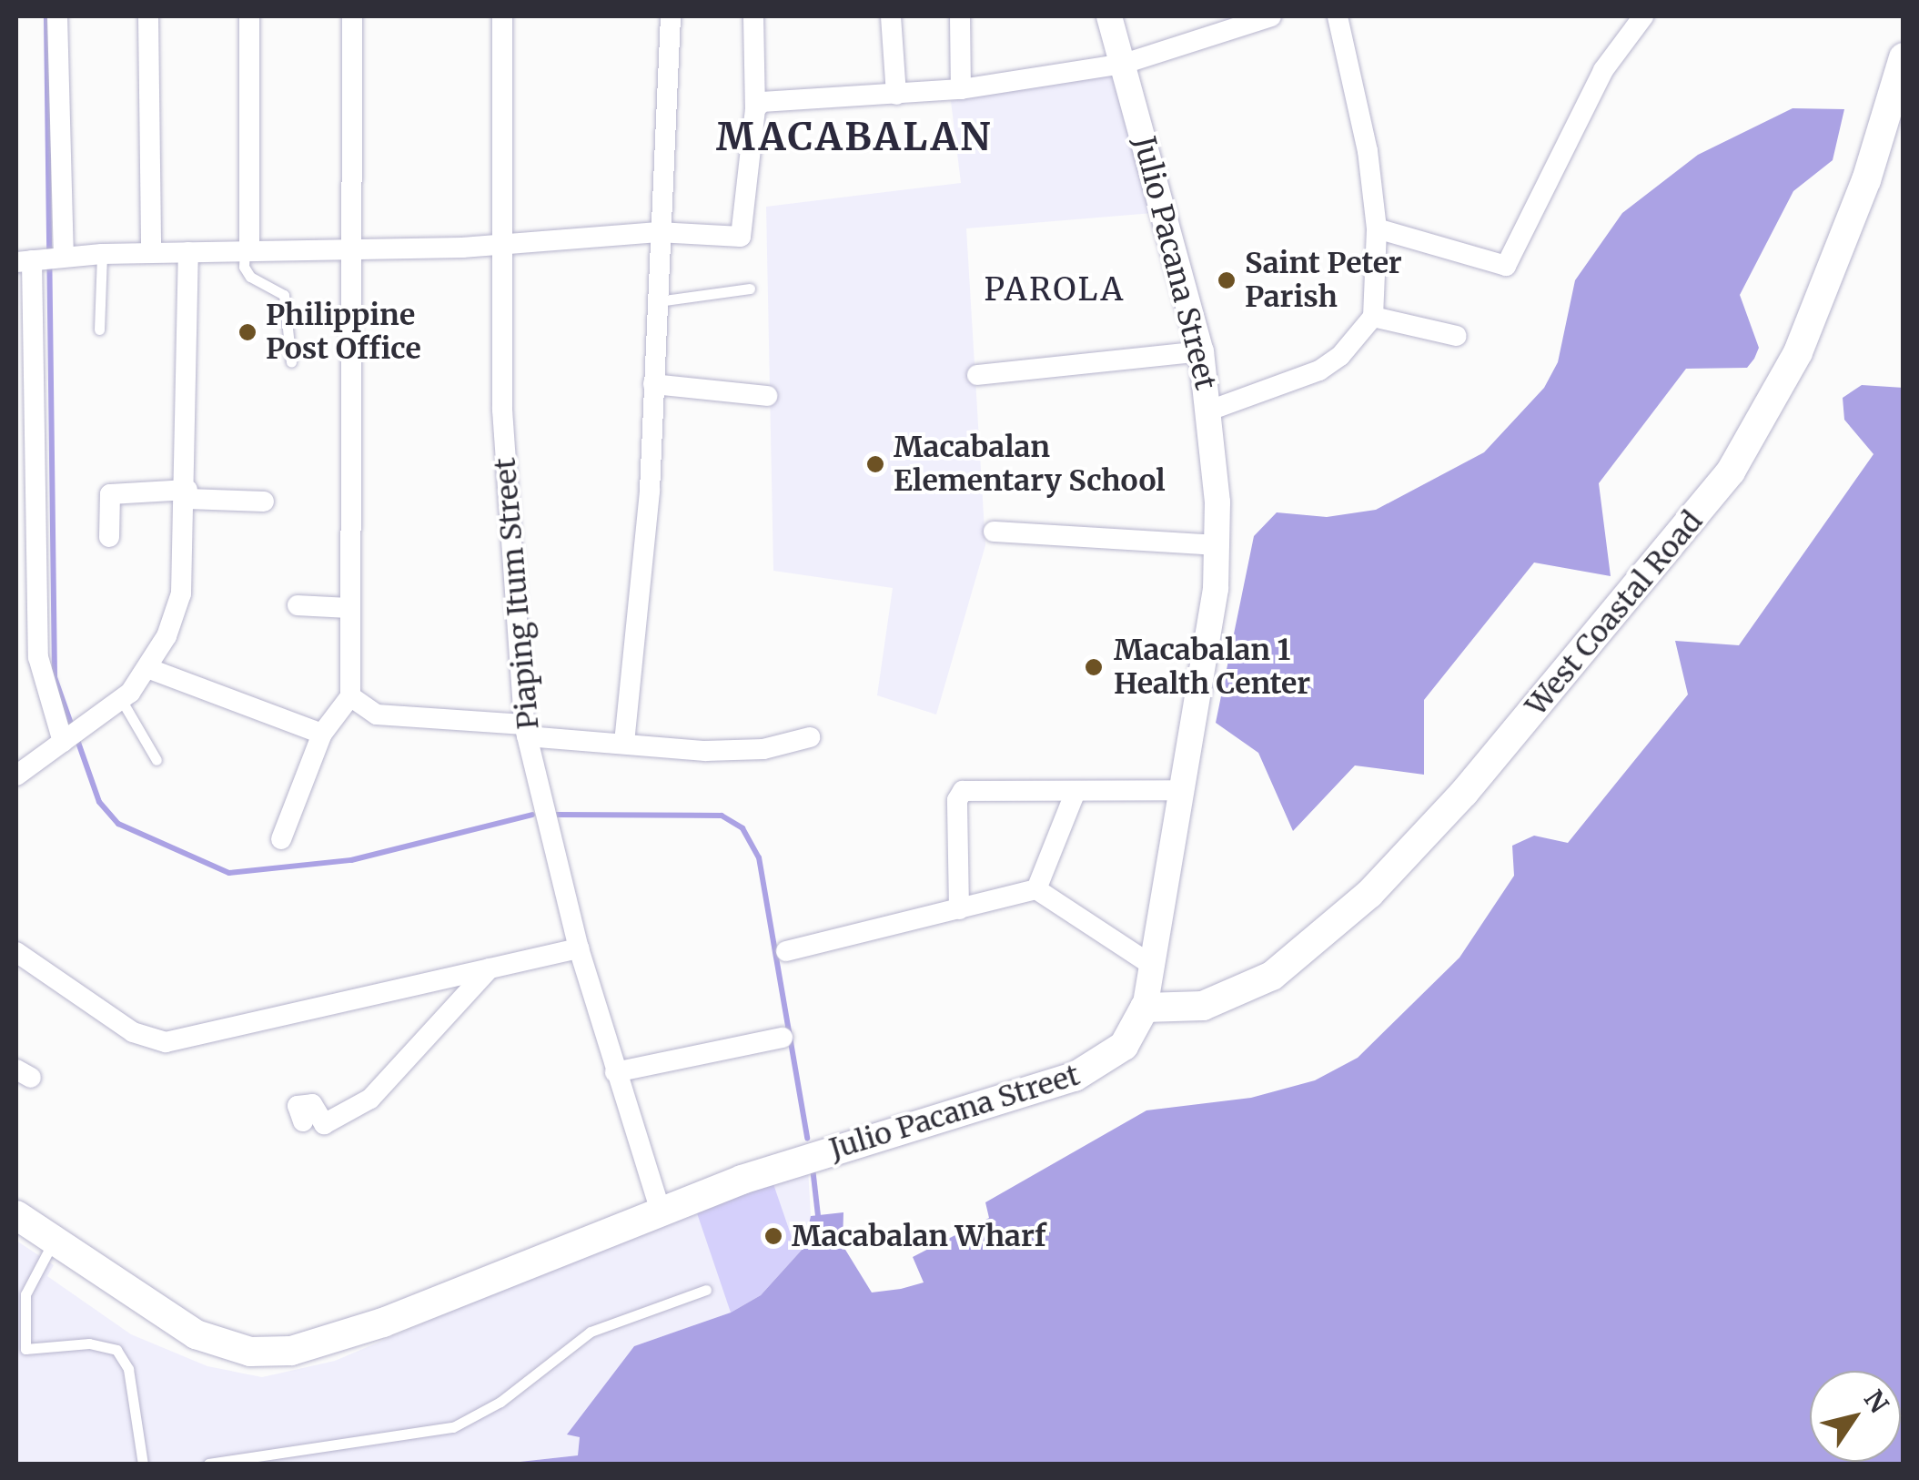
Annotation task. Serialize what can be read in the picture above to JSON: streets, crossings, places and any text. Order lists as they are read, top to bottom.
{
  "streets": {
    "main road": ["Julio Pacana Street", "West Coastal Road"],
    "street": ["Piaping Itum Street"]
  },
  "crossings": [
    ["Julio Pacana Street", "Piaping Itum Street"],
    ["Julio Pacana Street", "West Coastal Road"]
  ],
  "districts": ["MACABALAN", "PAROLA"],
  "places": [
    "Saint Peter Parish",
    "Philippine Post Office",
    "Macabalan Elementary School",
    "Macabalan 1 Health Center",
    "Macabalan Wharf"
  ],
  "north": "top right"
}
